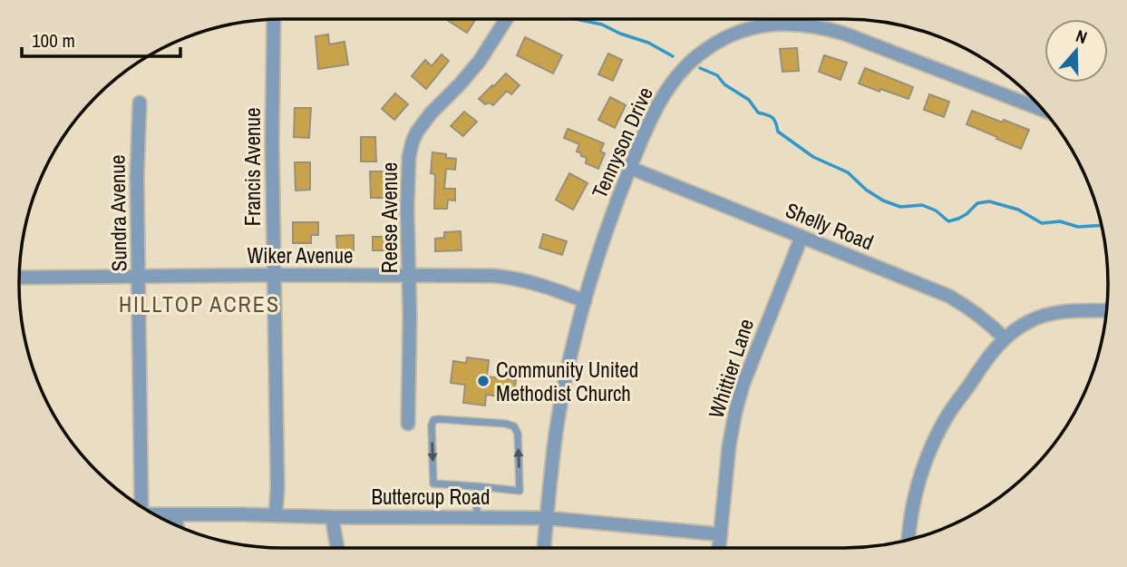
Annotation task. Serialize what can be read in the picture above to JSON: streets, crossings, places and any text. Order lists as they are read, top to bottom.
{
  "streets": {
    "street": [
      "Tennyson Drive",
      "Francis Avenue",
      "Sundra Avenue",
      "Reese Avenue",
      "Shelly Road",
      "Wiker Avenue",
      "Whittier Lane",
      "Buttercup Road"
    ]
  },
  "crossings": [
    ["Tennyson Drive", "Shelly Road"],
    ["Tennyson Drive", "Wiker Avenue"],
    ["Tennyson Drive", "Buttercup Road"],
    ["Francis Avenue", "Wiker Avenue"],
    ["Francis Avenue", "Buttercup Road"],
    ["Sundra Avenue", "Wiker Avenue"],
    ["Reese Avenue", "Wiker Avenue"],
    ["Shelly Road", "Whittier Lane"],
    ["Whittier Lane", "Buttercup Road"]
  ],
  "districts": ["HILLTOP ACRES"],
  "places": ["Community United Methodist Church"],
  "scale_bar": "100 m",
  "north": "top"
}
